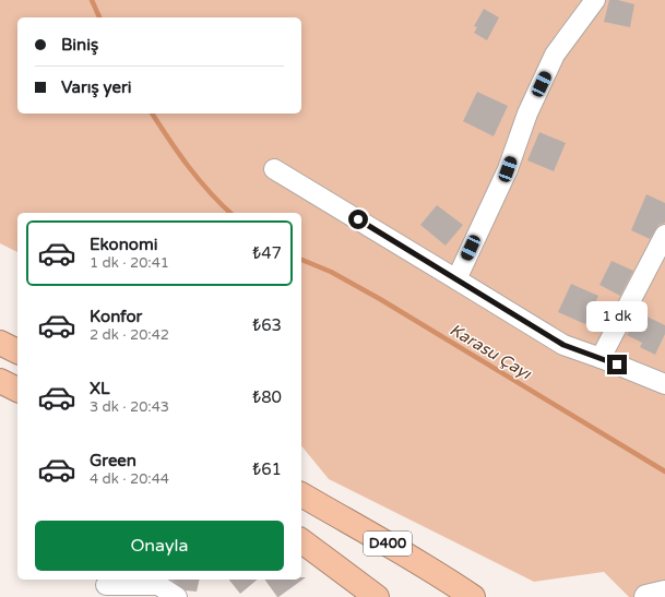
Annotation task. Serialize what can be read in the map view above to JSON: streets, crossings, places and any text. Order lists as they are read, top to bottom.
{
  "streets": {
    "highway": ["D400"]
  },
  "water": ["Karasu Çayı"],
  "page": {
    "banner": ["Biniş", "Varış yeri"],
    "list": [
      {
        "name": "Ekonomi",
        "note": "1 dk · 20:41",
        "value": "₺47"
      },
      {
        "name": "Konfor",
        "note": "2 dk · 20:42",
        "value": "₺63"
      },
      {
        "name": "XL",
        "note": "3 dk · 20:43",
        "value": "₺80"
      },
      {
        "name": "Green",
        "note": "4 dk · 20:44",
        "value": "₺61"
      }
    ],
    "bubble": "1 dk",
    "buttons": "Onayla"
  }
}
